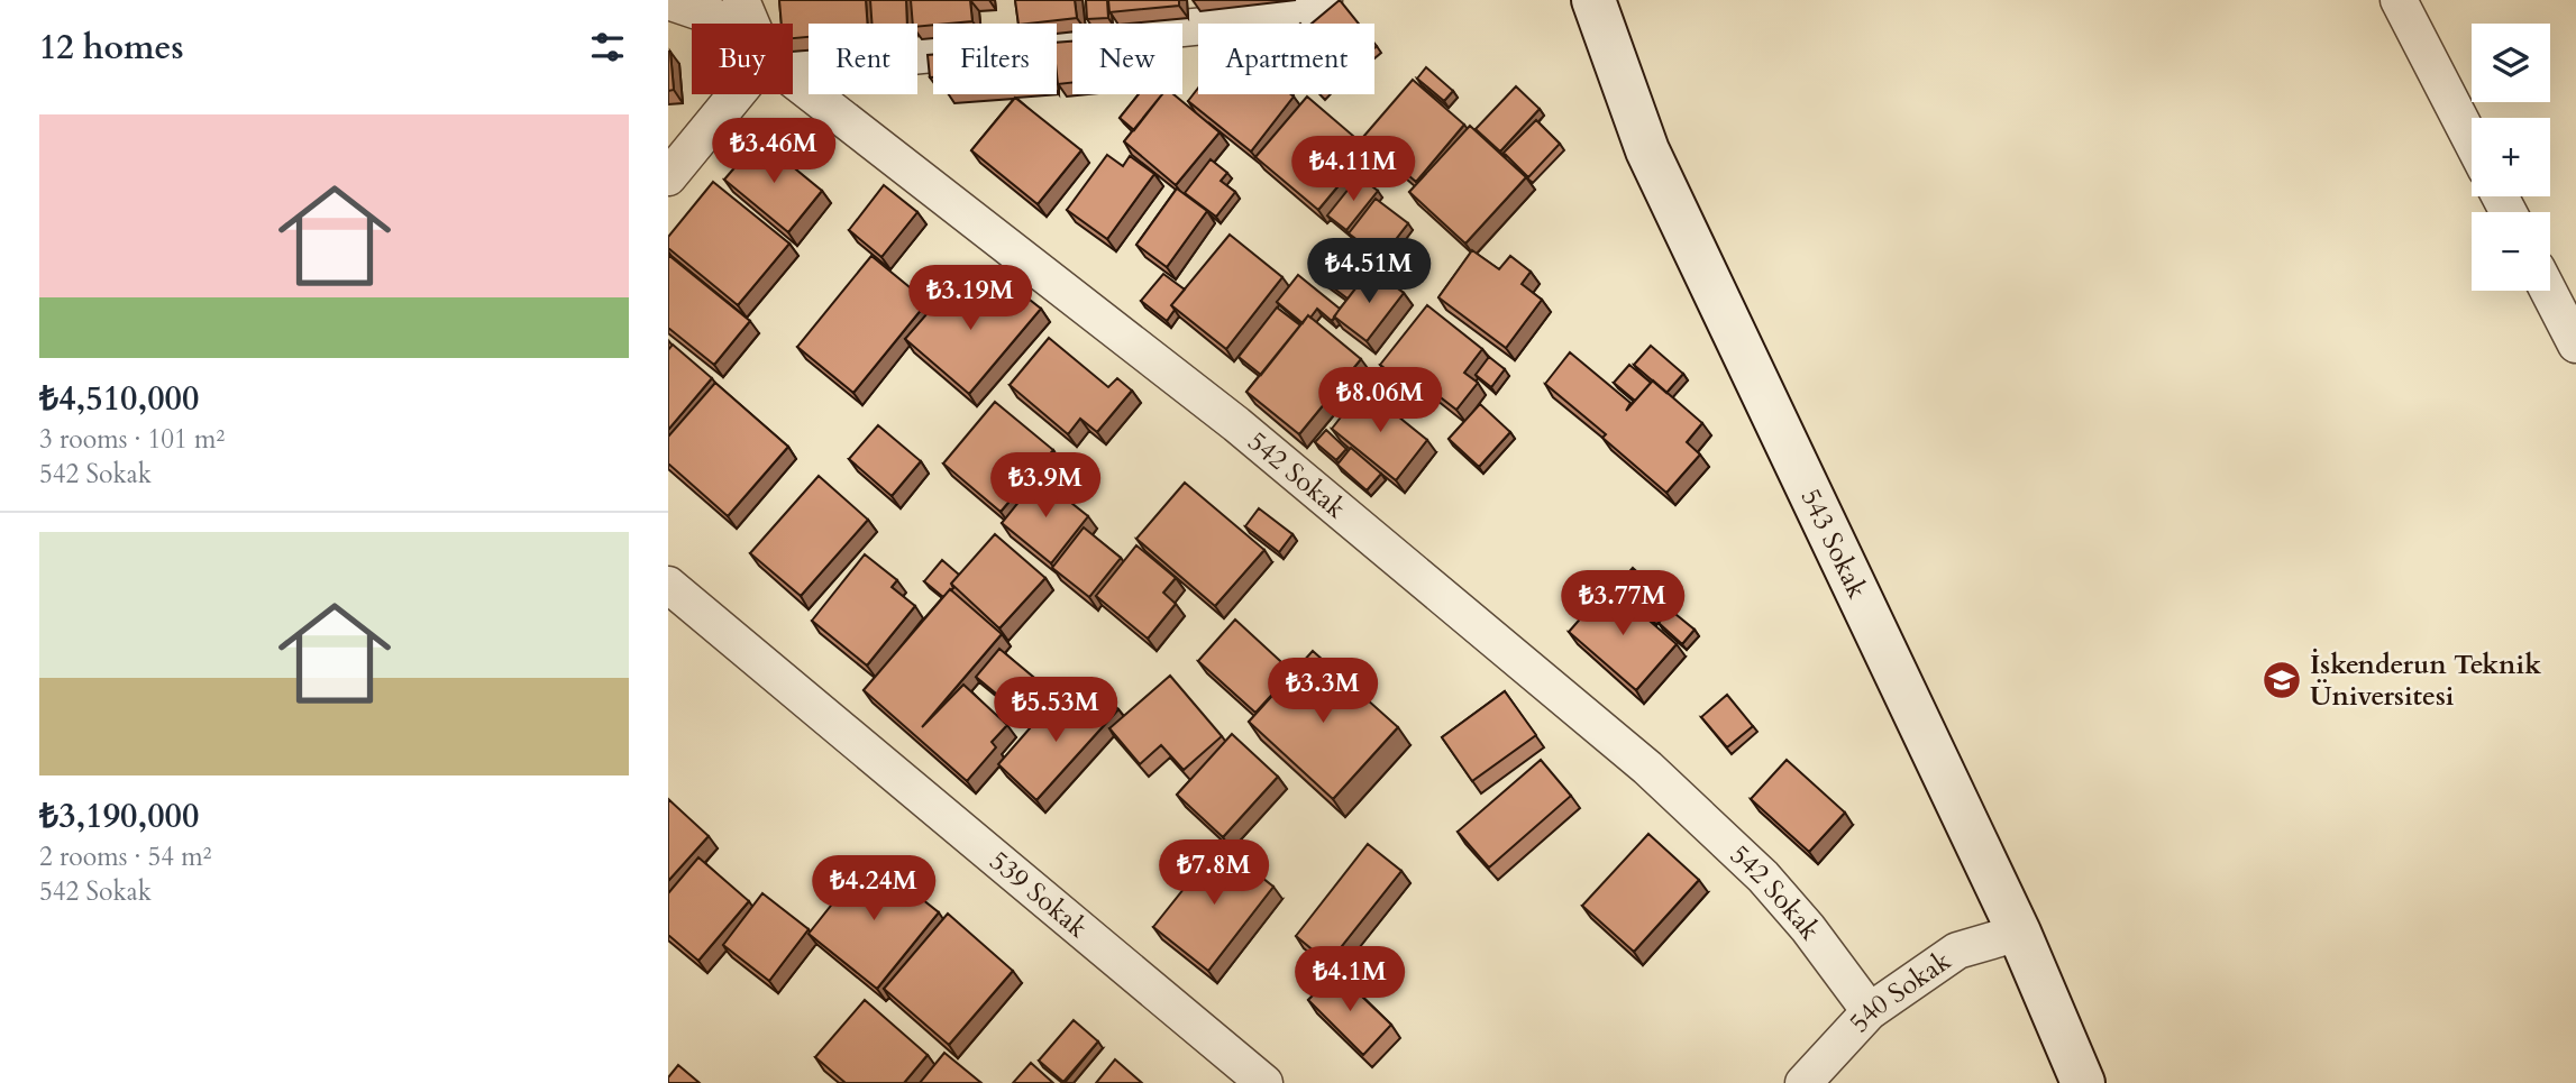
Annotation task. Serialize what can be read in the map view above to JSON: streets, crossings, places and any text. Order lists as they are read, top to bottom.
{
  "streets": {
    "street": [
      "542 Sokak",
      "543 Sokak",
      "539 Sokak",
      "540 Sokak"
    ]
  },
  "crossings": [
    ["542 Sokak", "540 Sokak"],
    ["543 Sokak", "540 Sokak"]
  ],
  "places": {
    "school or university": ["İskenderun Teknik Üniversitesi"]
  },
  "page": {
    "heading": "12 homes",
    "map_buttons": ["+", "−"],
    "chip": [
      "Buy",
      "Rent",
      "Filters",
      "New",
      "Apartment"
    ],
    "list": [
      {
        "name": "₺4,510,000",
        "note": "3 rooms · 101 m² · 542 Sokak"
      },
      {
        "name": "₺3,190,000",
        "note": "2 rooms · 54 m² · 542 Sokak"
      }
    ],
    "price": [
      "₺3.46M",
      "₺4.11M",
      "₺4.51M",
      "₺3.19M",
      "₺8.06M",
      "₺3.9M",
      "₺3.77M",
      "₺3.3M",
      "₺5.53M",
      "₺7.8M",
      "₺4.24M",
      "₺4.1M"
    ]
  }
}
